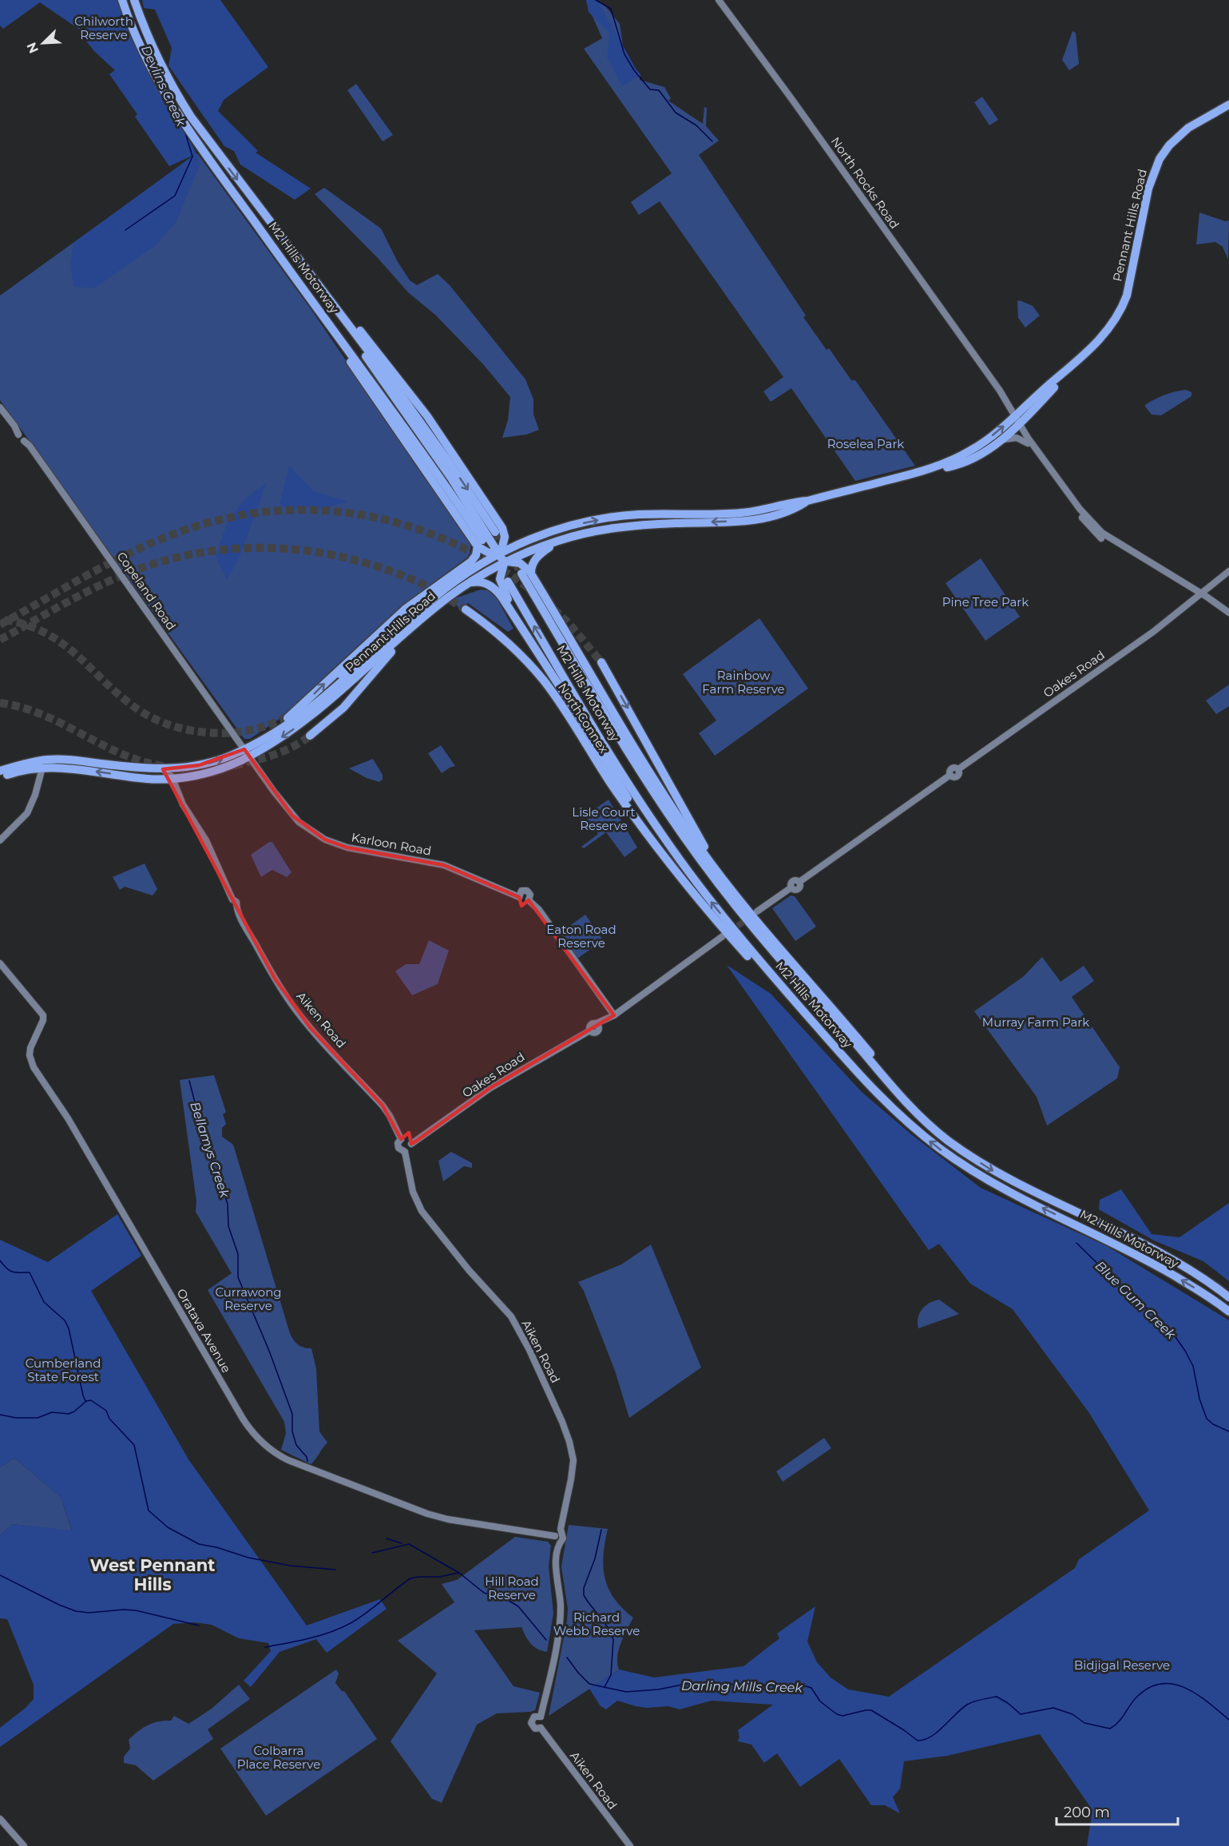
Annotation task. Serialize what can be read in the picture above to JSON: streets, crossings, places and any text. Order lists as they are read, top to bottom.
{
  "streets": {
    "highway": ["Pennant Hills Road", "M2 Hills Motorway", "NorthConnex"],
    "street": [
      "North Rocks Road",
      "Copeland Road",
      "Oakes Road",
      "Karloon Road",
      "Aiken Road",
      "Oratava Avenue"
    ]
  },
  "crossings": [
    ["North Rocks Road", "Pennant Hills Road"],
    ["North Rocks Road", "Oakes Road"],
    ["Pennant Hills Road", "Copeland Road"],
    ["Pennant Hills Road", "Aiken Road"],
    ["Copeland Road", "Karloon Road"],
    ["Oakes Road", "Karloon Road"],
    ["Oakes Road", "Aiken Road"],
    ["Aiken Road", "Oratava Avenue"]
  ],
  "districts": ["West Pennant Hills"],
  "water": [
    "Devlins Creek",
    "Bellamys Creek",
    "Blue Gum Creek",
    "Darling Mills Creek"
  ],
  "parks": [
    "Chilworth Reserve",
    "Roselea Park",
    "Pine Tree Park",
    "Rainbow Farm Reserve",
    "Lisle Court Reserve",
    "Eaton Road Reserve",
    "Murray Farm Park",
    "Currawong Reserve",
    "Cumberland State Forest",
    "Hill Road Reserve",
    "Richard Webb Reserve",
    "Bidjigal Reserve",
    "Colbarra Place Reserve"
  ],
  "scale_bar": "200 m",
  "north": "bottom left"
}
